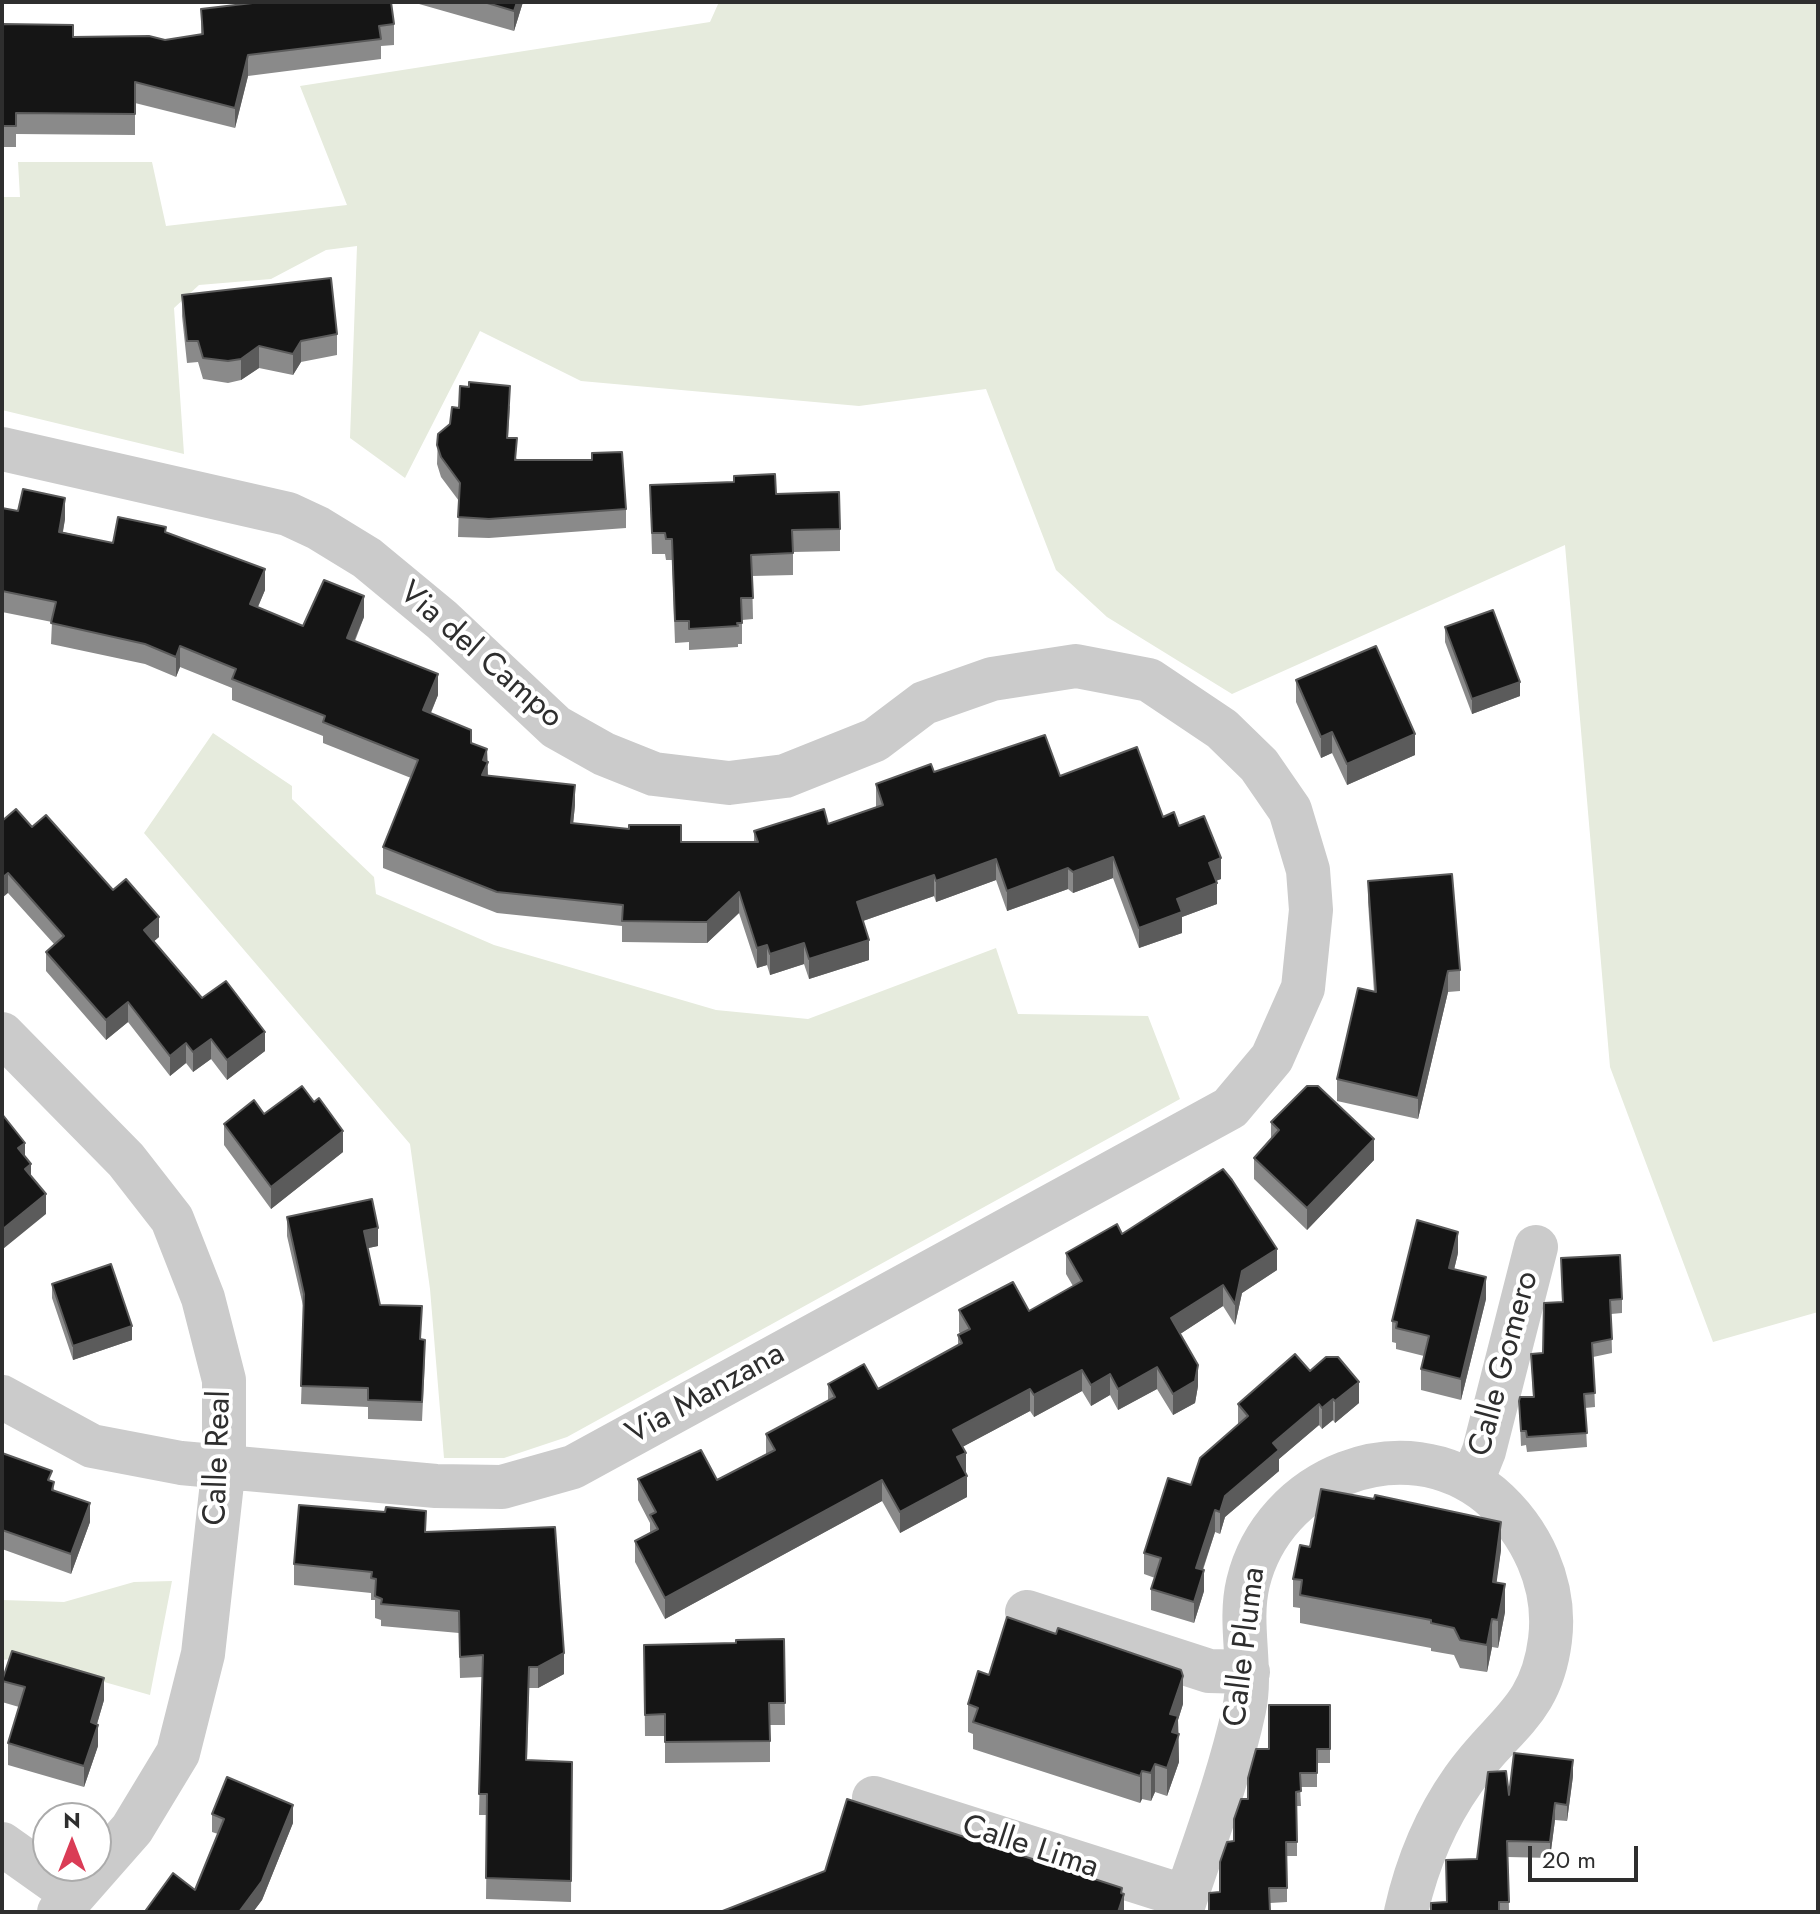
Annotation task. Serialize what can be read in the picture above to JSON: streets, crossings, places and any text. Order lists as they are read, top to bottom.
{
  "streets": {
    "street": [
      "Via del Campo",
      "Calle Gomero",
      "Via Manzana",
      "Calle Real",
      "Calle Pluma",
      "Calle Lima"
    ]
  },
  "crossings": [
    ["Via del Campo", "Via Manzana"],
    ["Calle Gomero", "Calle Pluma"],
    ["Via Manzana", "Calle Real"],
    ["Calle Pluma", "Calle Lima"]
  ],
  "scale_bar": "20 m",
  "north": "top"
}
